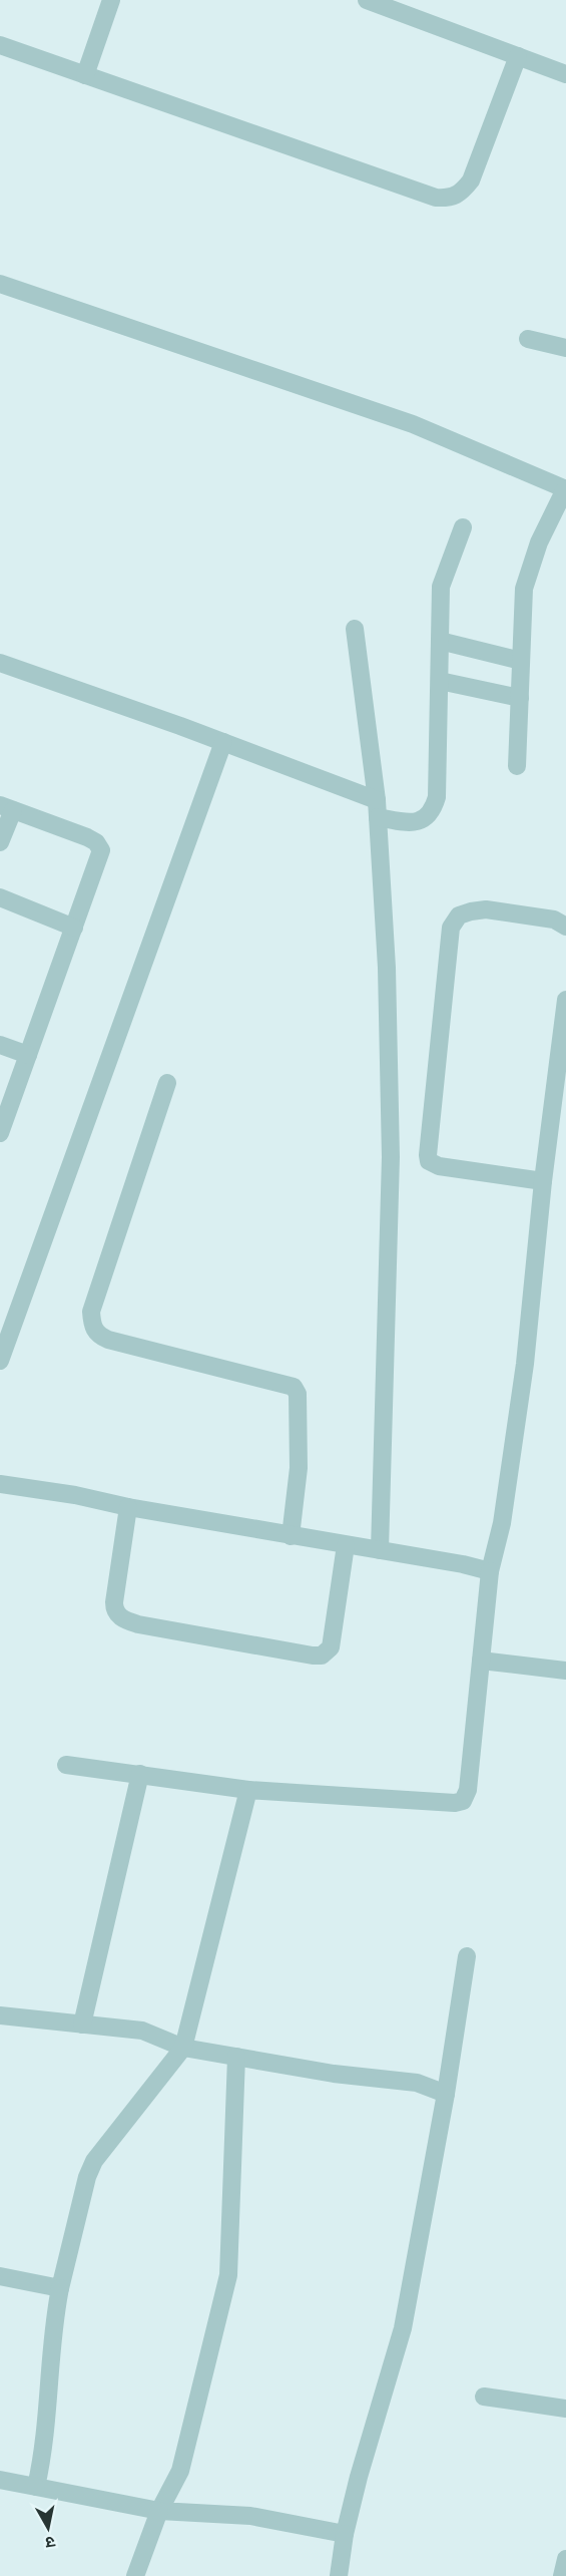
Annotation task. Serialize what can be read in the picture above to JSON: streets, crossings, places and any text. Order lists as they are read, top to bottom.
{
  "north": "bottom"
}
